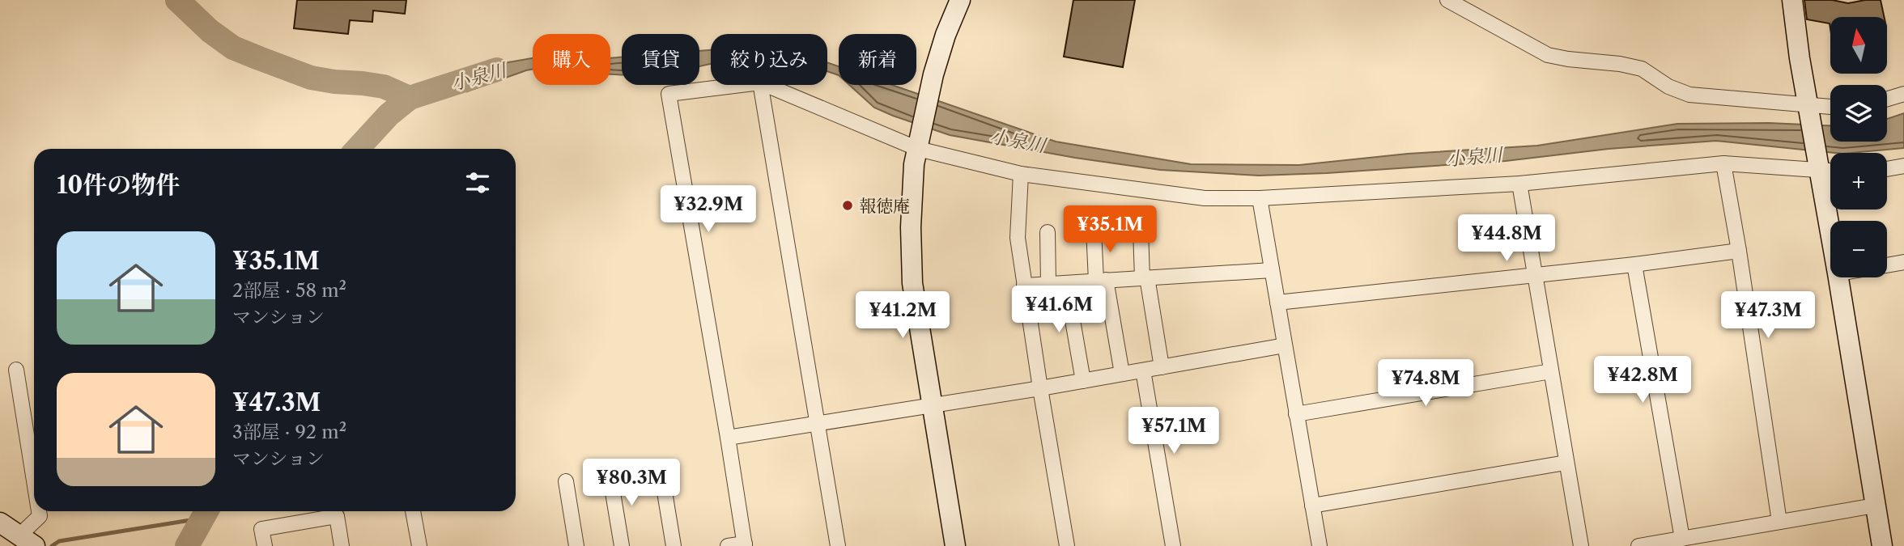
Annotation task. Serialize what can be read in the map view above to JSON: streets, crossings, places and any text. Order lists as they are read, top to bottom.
{
  "water": ["小泉川"],
  "places": ["報徳庵"],
  "north": "top",
  "page": {
    "map_buttons": ["+", "−"],
    "chip": [
      "購入",
      "賃貸",
      "絞り込み",
      "新着"
    ],
    "heading": "10件の物件",
    "price": [
      "¥32.9M",
      "¥35.1M",
      "¥44.8M",
      "¥41.6M",
      "¥41.2M",
      "¥47.3M",
      "¥42.8M",
      "¥74.8M",
      "¥57.1M",
      "¥80.3M"
    ],
    "list": [
      {
        "name": "¥35.1M",
        "note": "2部屋 · 58 m² · マンション"
      },
      {
        "name": "¥47.3M",
        "note": "3部屋 · 92 m² · マンション"
      }
    ]
  }
}
